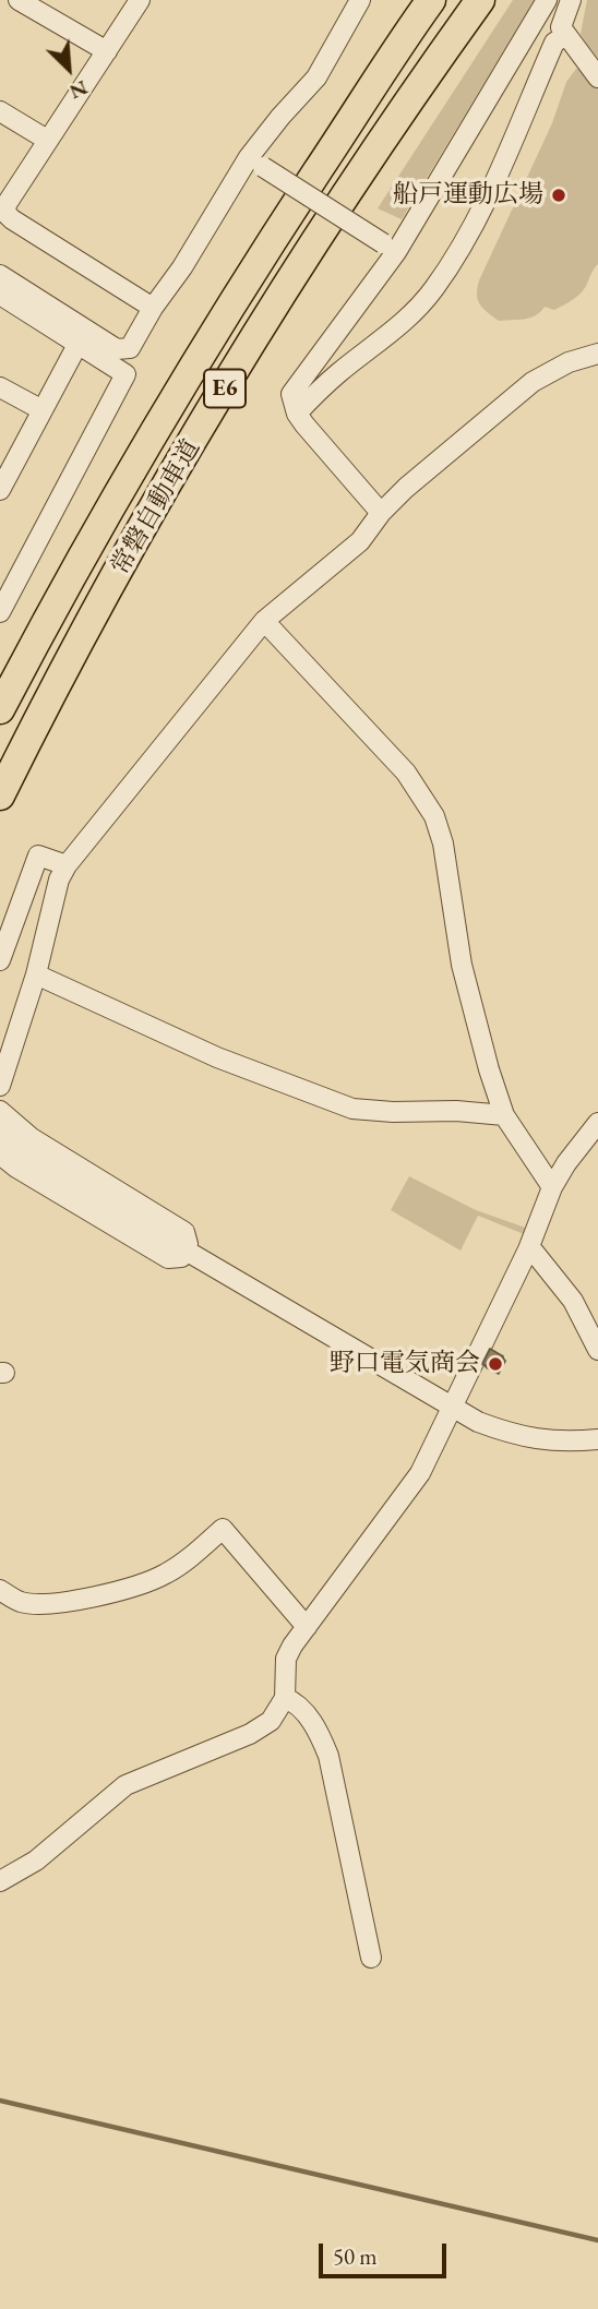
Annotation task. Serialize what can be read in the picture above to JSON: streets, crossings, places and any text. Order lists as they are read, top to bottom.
{
  "streets": {
    "highway": ["E6", "常磐自動車道"]
  },
  "places": ["船戸運動広場", "野口電気商会"],
  "scale_bar": "50 m",
  "north": "bottom right"
}
